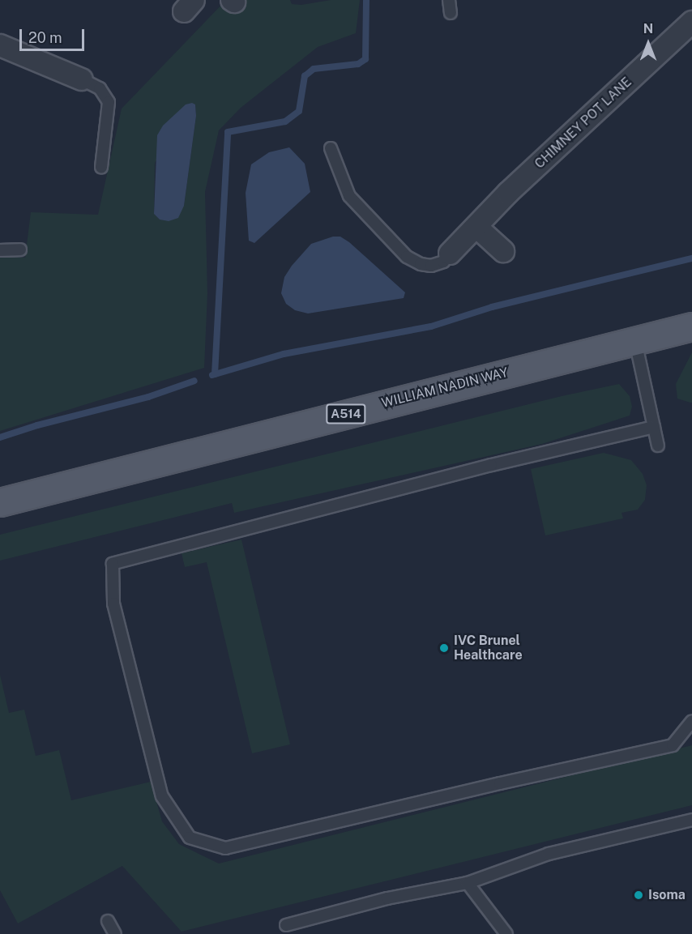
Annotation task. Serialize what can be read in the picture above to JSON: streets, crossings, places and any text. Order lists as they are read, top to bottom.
{
  "streets": {
    "main road": ["WILLIAM NADIN WAY", "A514"],
    "street": ["CHIMNEY POT LANE"]
  },
  "places": ["IVC Brunel Healthcare", "Isoma"],
  "scale_bar": "20 m",
  "north": "top"
}
